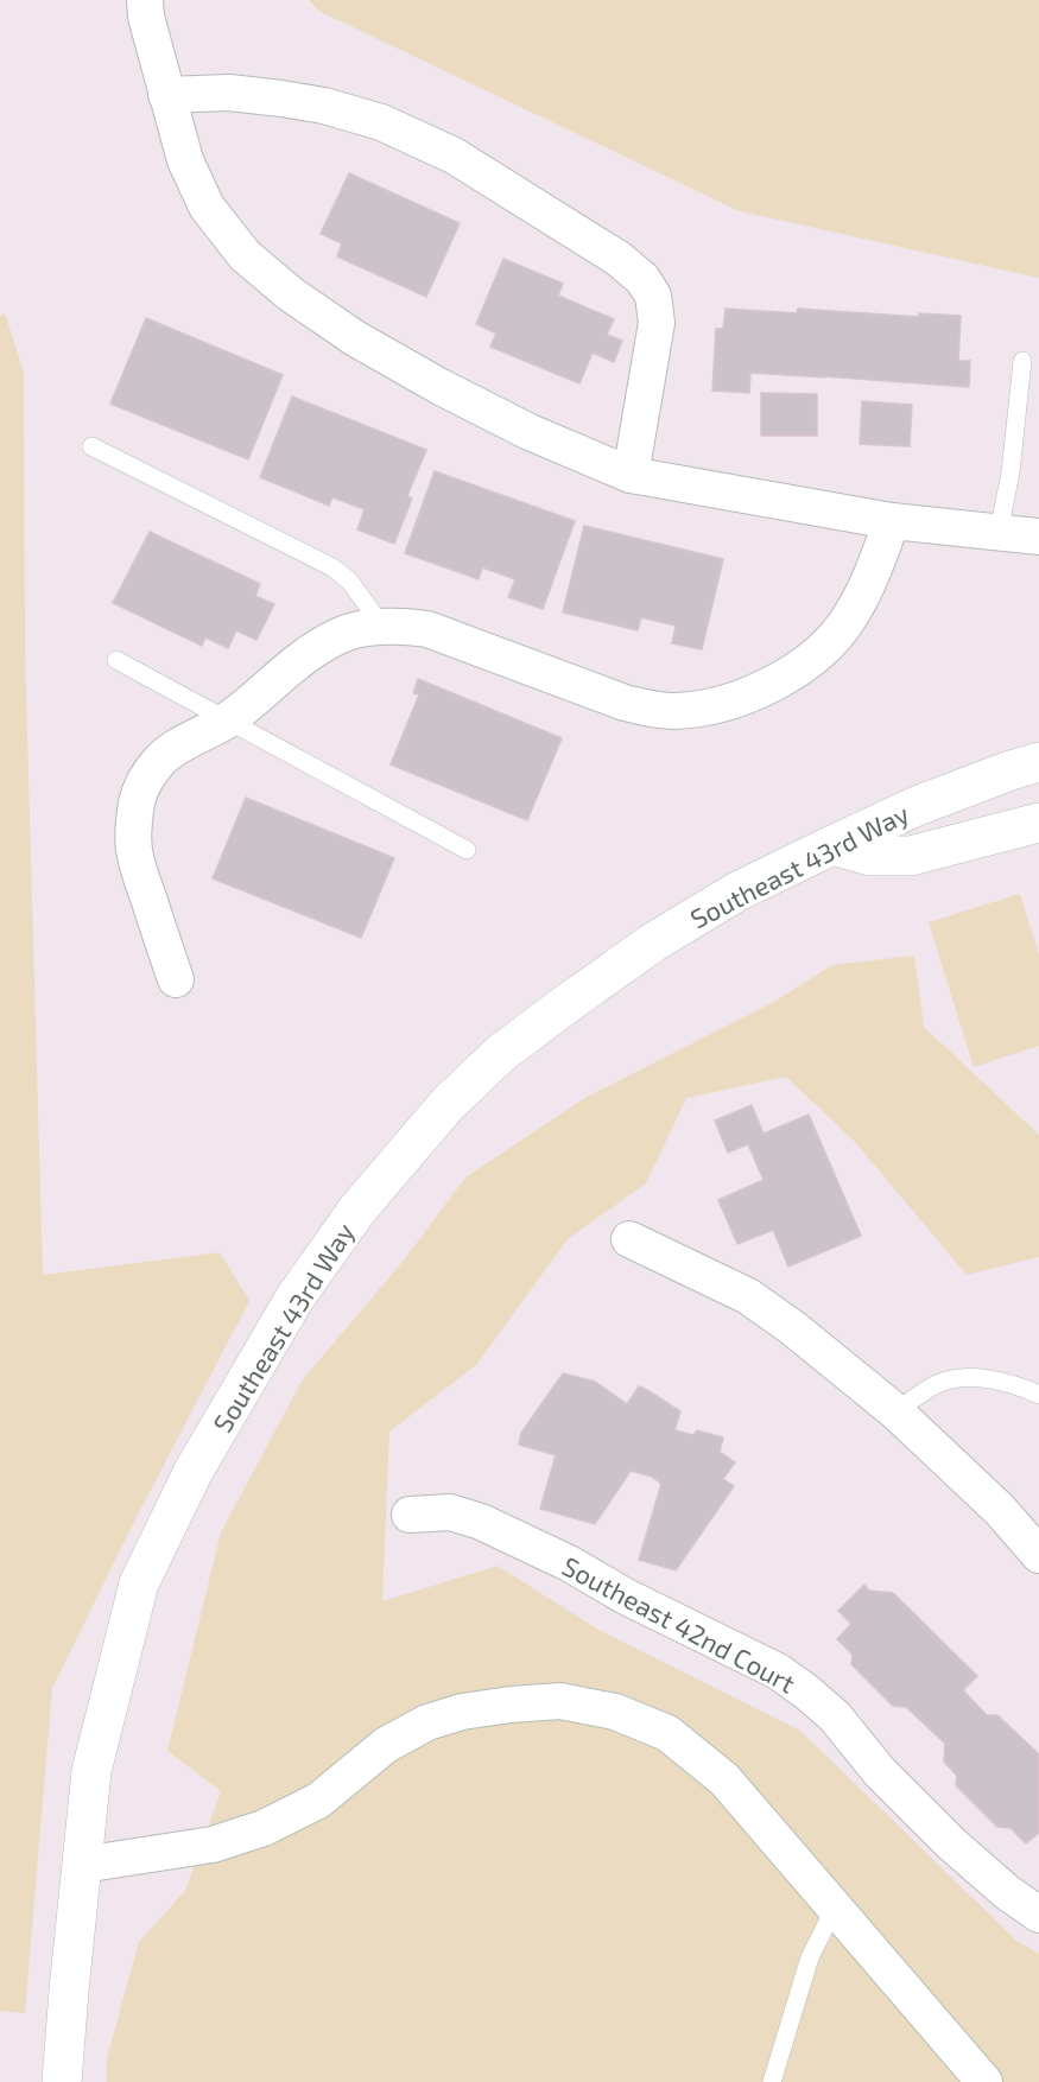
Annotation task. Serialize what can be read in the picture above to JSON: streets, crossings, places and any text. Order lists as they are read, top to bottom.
{
  "streets": {
    "main road": ["Southeast 43rd Way"],
    "street": ["Southeast 42nd Court"]
  }
}
